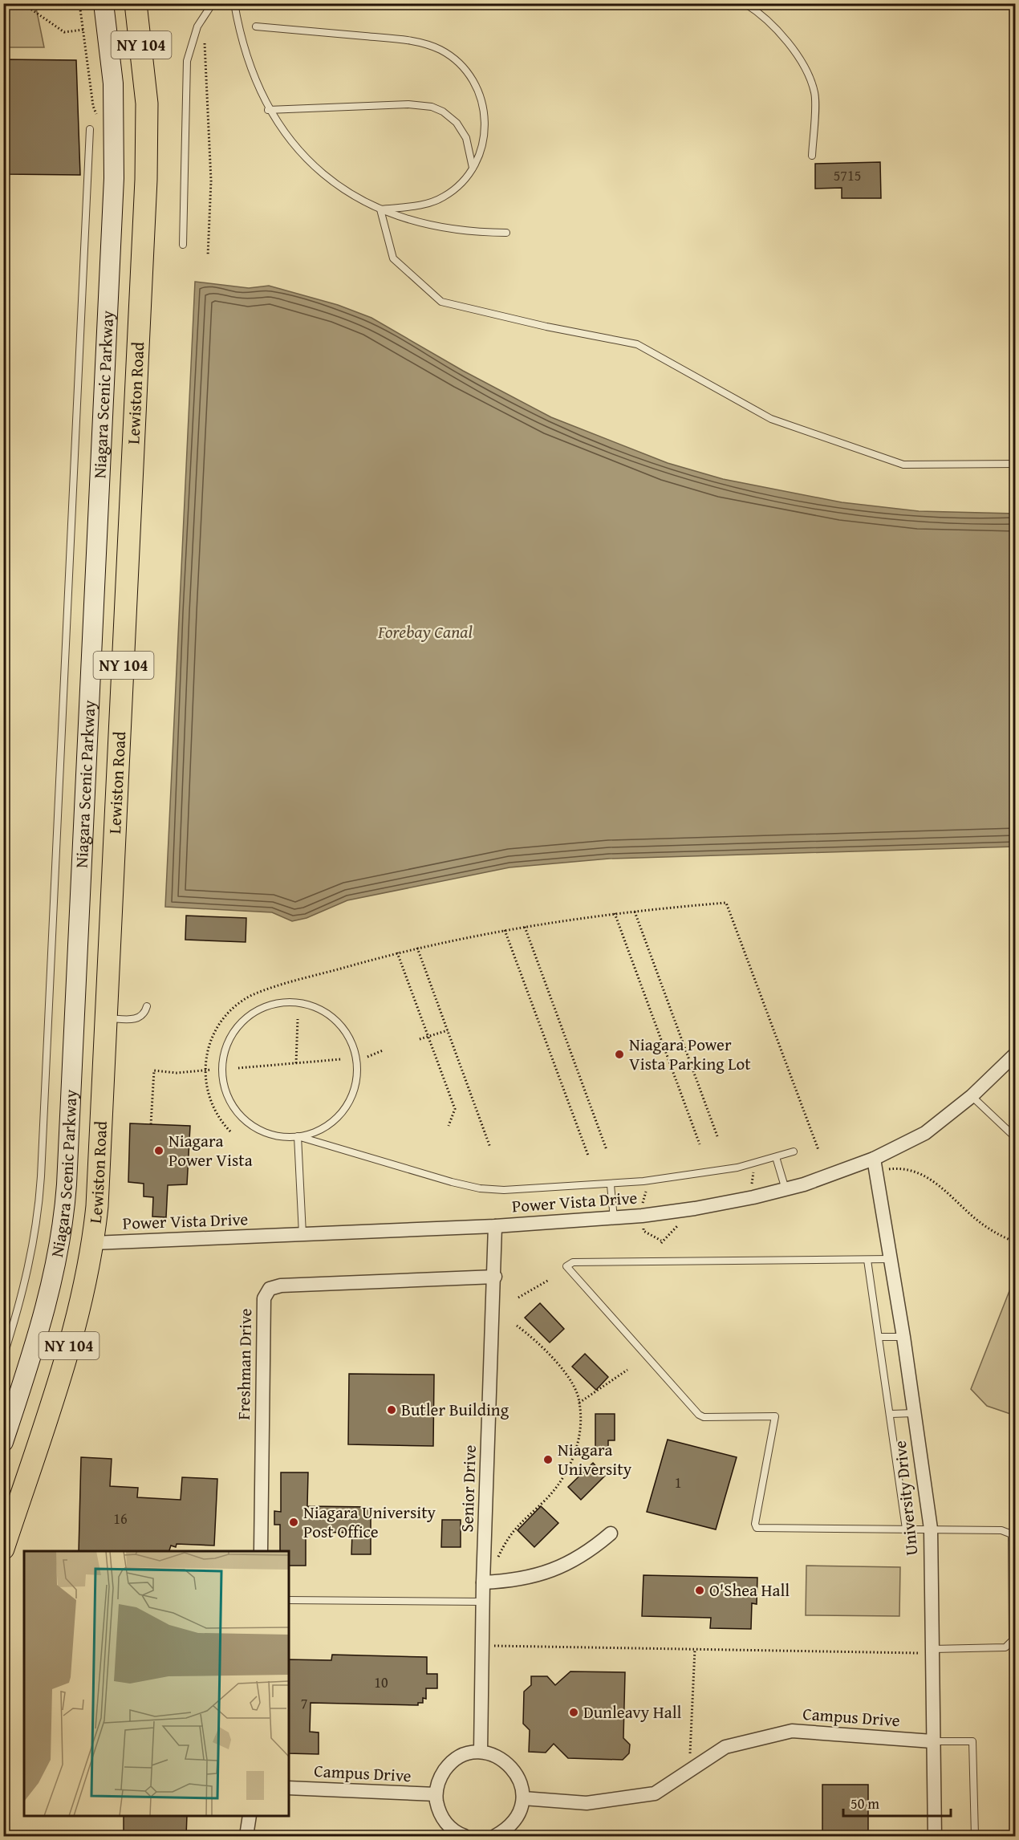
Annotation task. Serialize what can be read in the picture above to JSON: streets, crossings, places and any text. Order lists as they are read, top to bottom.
{
  "streets": {
    "main road": ["NY 104", "Lewiston Road", "Niagara Scenic Parkway"],
    "street": [
      "Power Vista Drive",
      "Freshman Drive",
      "Senior Drive",
      "University Drive",
      "Campus Drive"
    ]
  },
  "crossings": [
    ["Lewiston Road", "Power Vista Drive"],
    ["Power Vista Drive", "Senior Drive"],
    ["Power Vista Drive", "University Drive"],
    ["Freshman Drive", "Senior Drive"],
    ["University Drive", "Campus Drive"]
  ],
  "water": ["Forebay Canal"],
  "places": [
    "Niagara Power Vista Parking Lot",
    "Niagara Power Vista",
    "Butler Building",
    "Niagara University",
    "Niagara University Post Office",
    "O'Shea Hall",
    "Dunleavy Hall"
  ],
  "house_numbers": [
    "5715",
    "1",
    "16",
    "10",
    "7"
  ],
  "scale_bar": "50 m"
}
